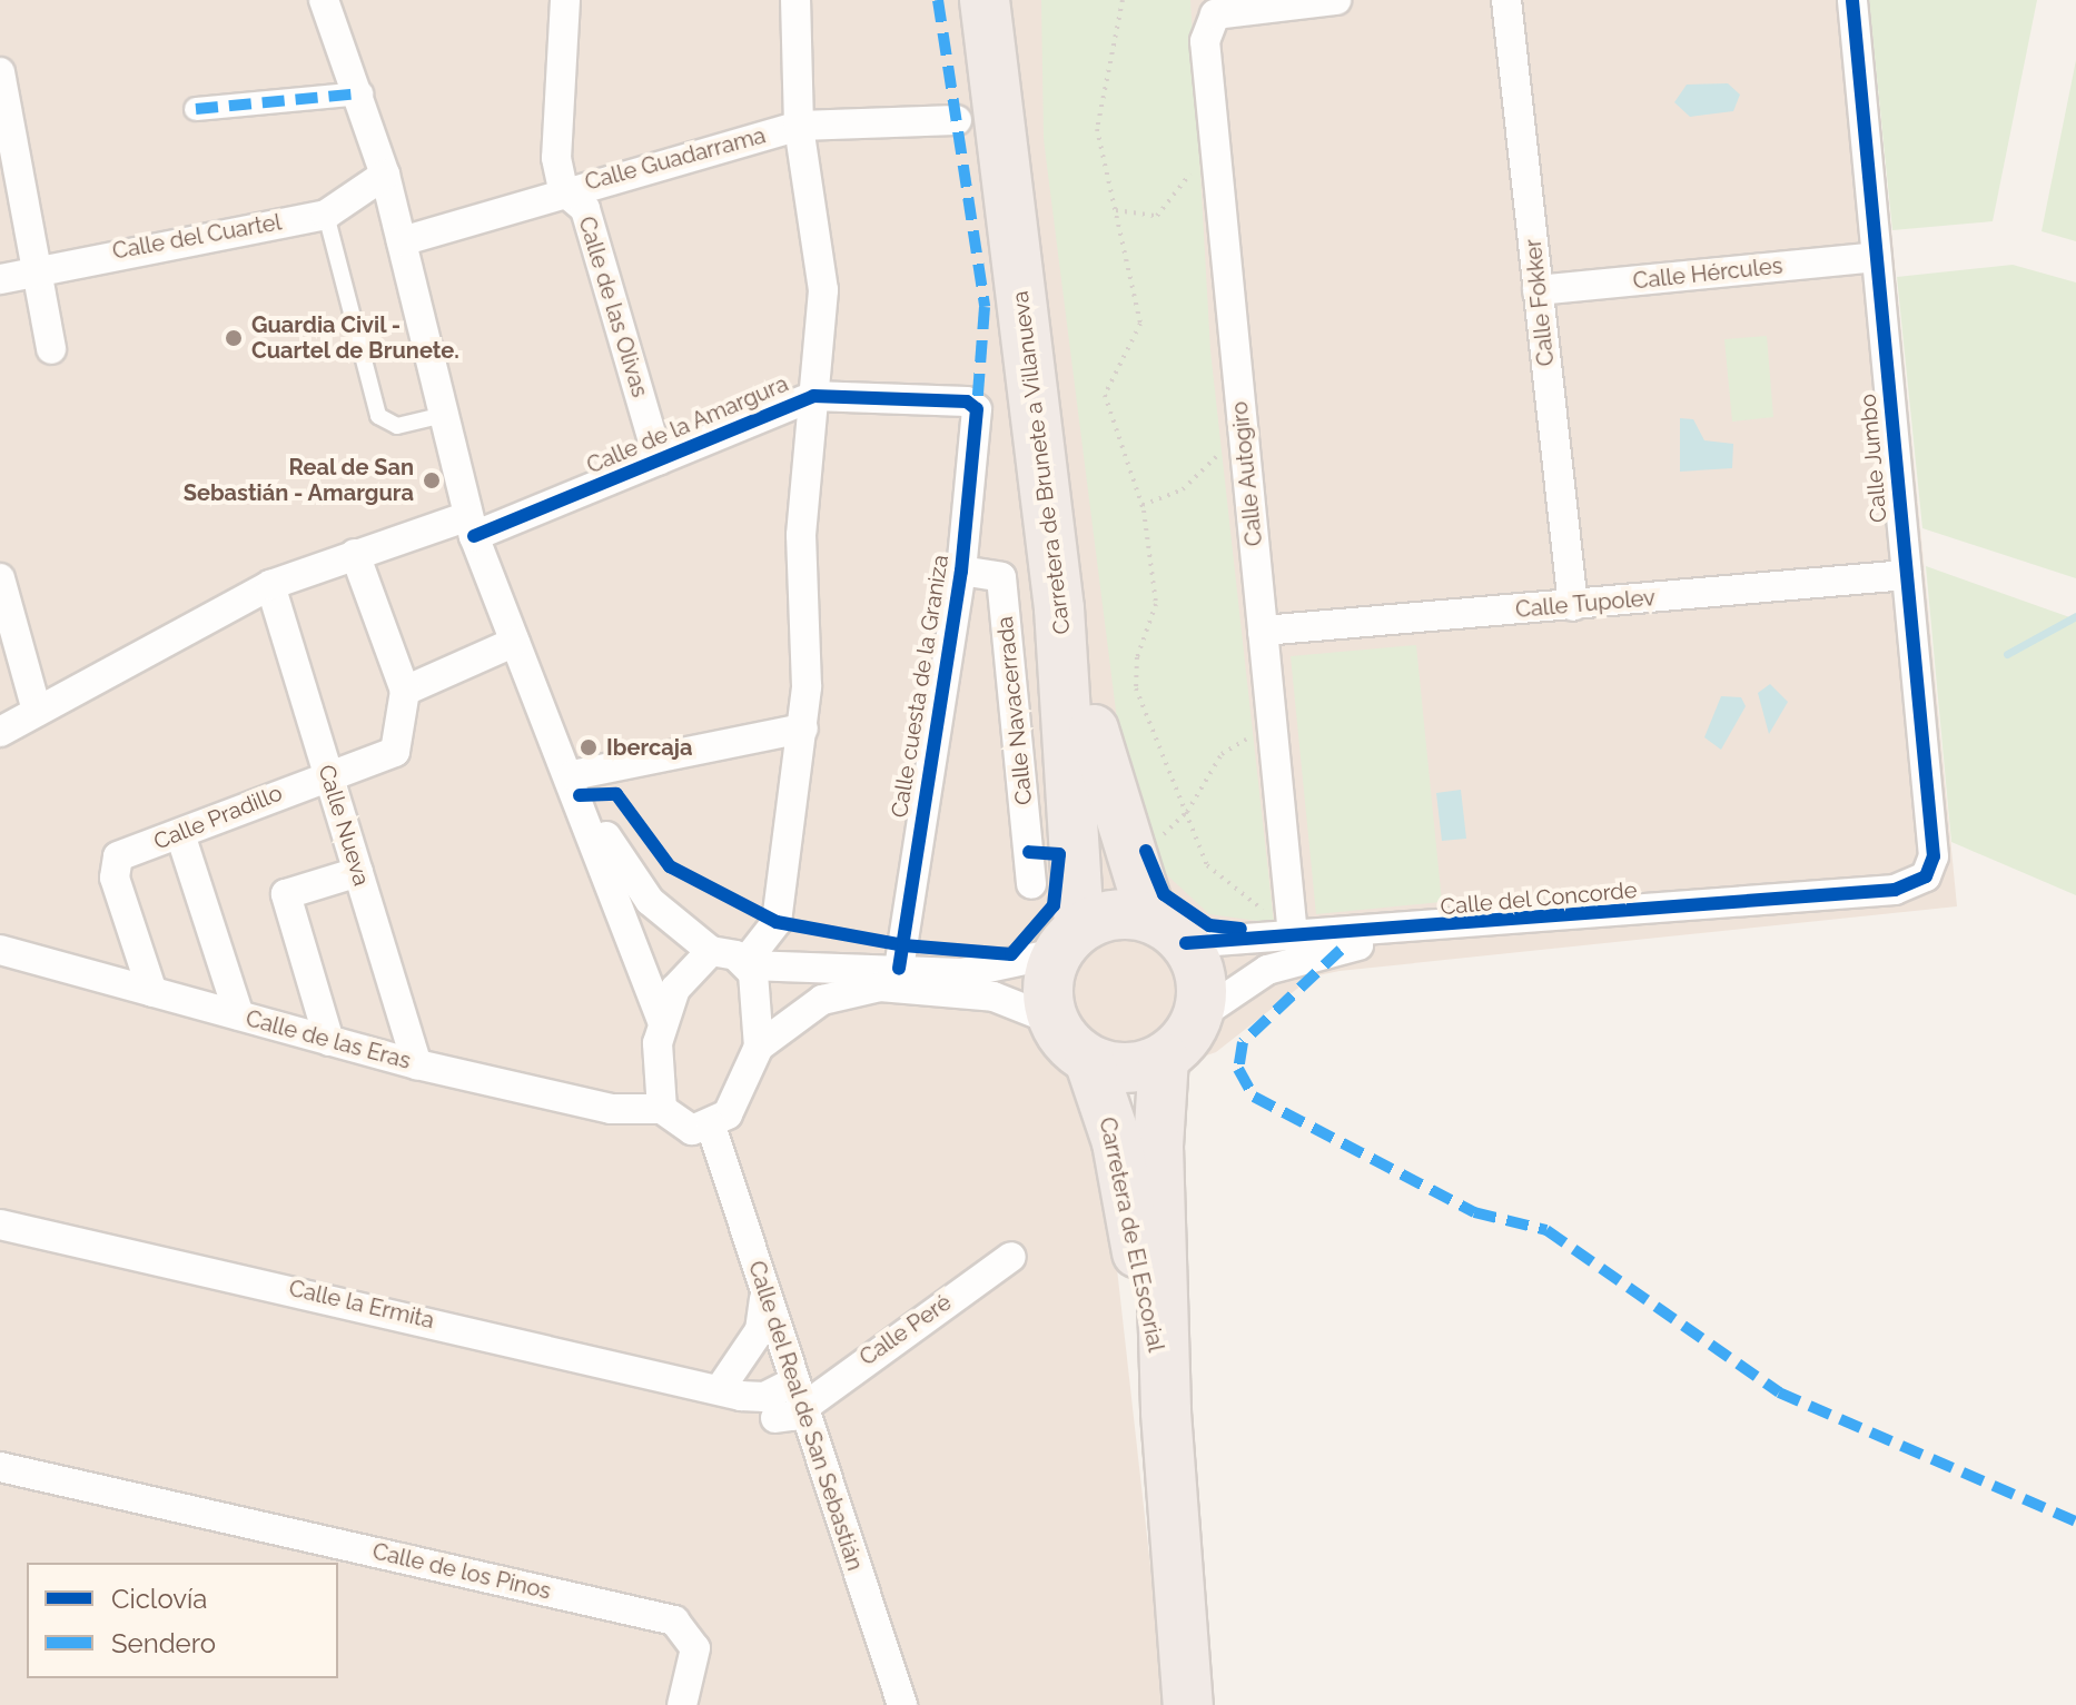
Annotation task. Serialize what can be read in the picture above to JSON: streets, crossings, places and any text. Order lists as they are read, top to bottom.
{
  "streets": {
    "highway": ["Carretera de Brunete a Villanueva", "Carretera de El Escorial"],
    "street": [
      "Calle Guadarrama",
      "Calle del Cuartel",
      "Calle Hércules",
      "Calle Fokker",
      "Calle de las Olivas",
      "Calle de la Amargura",
      "Calle Jumbo",
      "Calle Autogiro",
      "Calle Tupolev",
      "Calle cuesta de la Graniza",
      "Calle Navacerrada",
      "Calle Pradillo",
      "Calle Nueva",
      "Calle del Concorde",
      "Calle de las Eras",
      "Calle la Ermita",
      "Calle Peré",
      "Calle del Real de San Sebastián",
      "Calle de los Pinos"
    ]
  },
  "crossings": [
    ["Calle Guadarrama", "Calle de las Olivas"],
    ["Calle Hércules", "Calle Fokker"],
    ["Calle Hércules", "Calle Jumbo"],
    ["Calle Fokker", "Calle Tupolev"],
    ["Calle de las Olivas", "Calle de la Amargura"],
    ["Calle de la Amargura", "Calle cuesta de la Graniza"],
    ["Calle de la Amargura", "Calle Nueva"],
    ["Calle Jumbo", "Calle Tupolev"],
    ["Calle Jumbo", "Calle del Concorde"],
    ["Carretera de Brunete a Villanueva", "Calle del Concorde"],
    ["Carretera de Brunete a Villanueva", "Carretera de El Escorial"],
    ["Calle Autogiro", "Calle Tupolev"],
    ["Calle Autogiro", "Calle del Concorde"],
    ["Calle cuesta de la Graniza", "Calle Navacerrada"],
    ["Calle Pradillo", "Calle Nueva"],
    ["Calle Pradillo", "Calle de las Eras"],
    ["Calle Nueva", "Calle de las Eras"],
    ["Calle del Concorde", "Carretera de El Escorial"],
    ["Calle la Ermita", "Calle Peré"],
    ["Calle la Ermita", "Calle del Real de San Sebastián"],
    ["Calle Peré", "Calle del Real de San Sebastián"]
  ],
  "places": ["Guardia Civil - Cuartel de Brunete.", "Real de San Sebastián - Amargura", "Ibercaja"],
  "legend": ["Ciclovía", "Sendero"]
}
